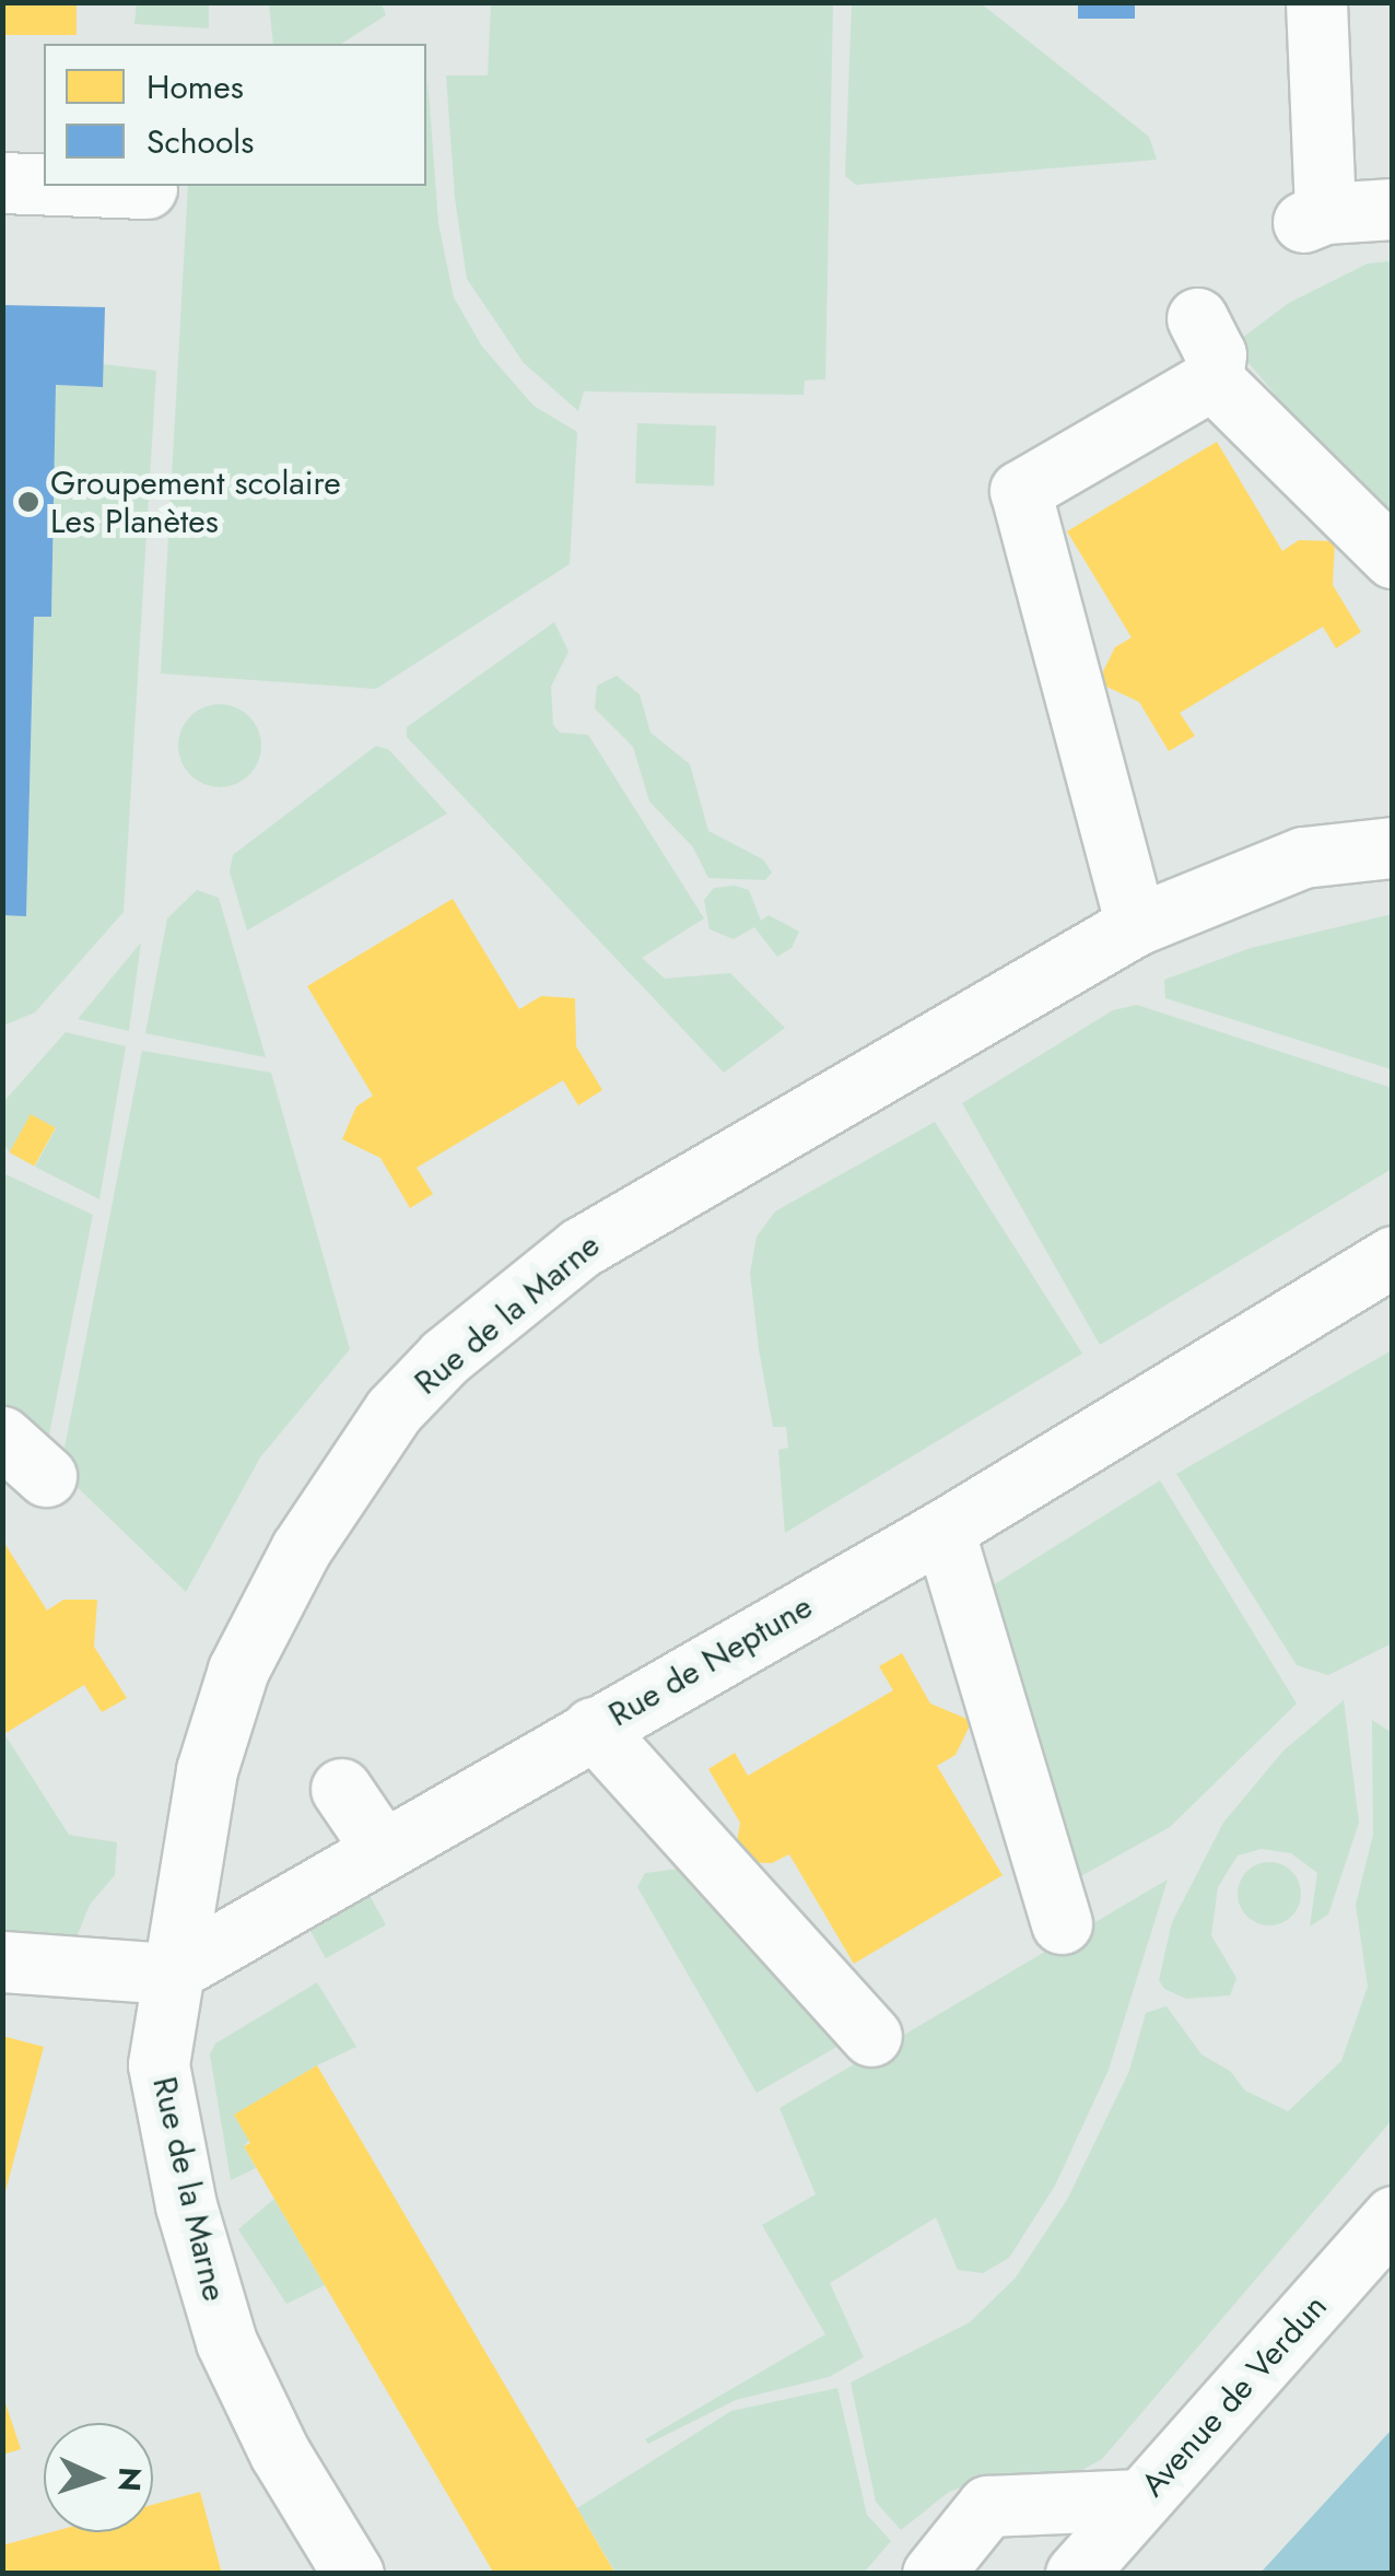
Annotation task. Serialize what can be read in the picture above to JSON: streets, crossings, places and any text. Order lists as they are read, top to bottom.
{
  "streets": {
    "street": ["Rue de la Marne", "Rue de Neptune", "Avenue de Verdun"]
  },
  "crossings": [
    ["Rue de la Marne", "Rue de Neptune"]
  ],
  "places": ["Groupement scolaire Les Planètes"],
  "legend": ["Homes", "Schools"],
  "north": "right"
}
